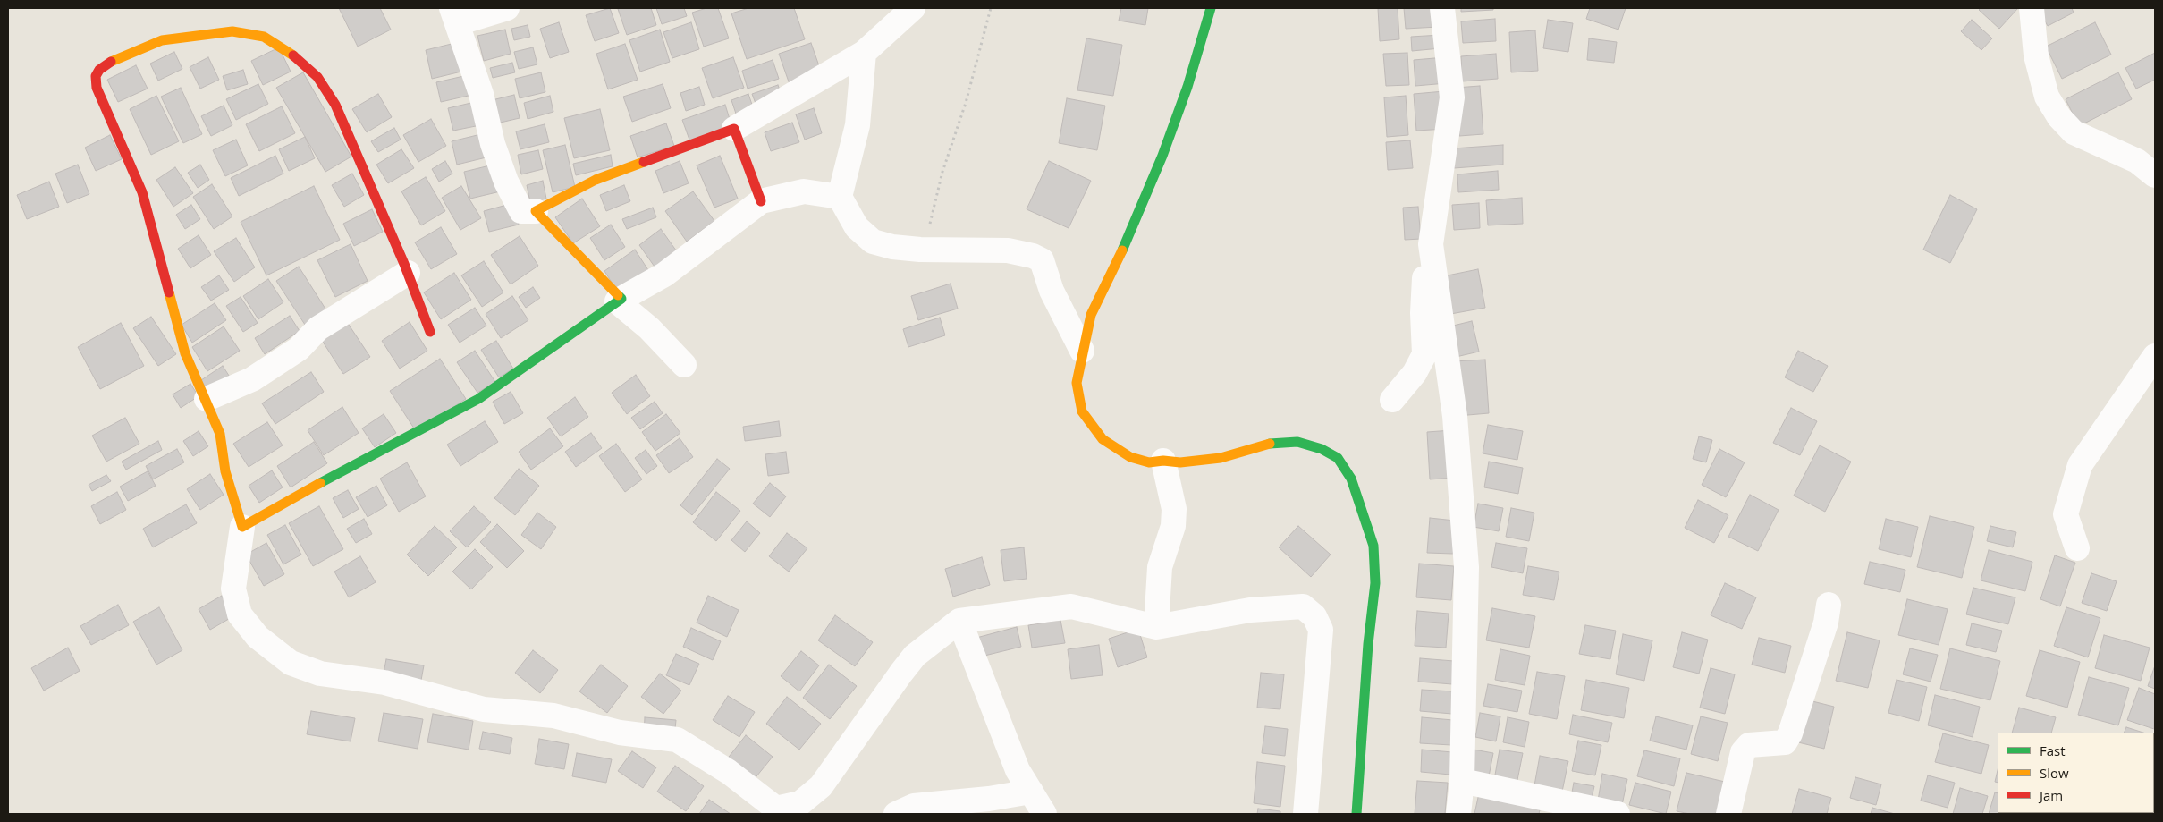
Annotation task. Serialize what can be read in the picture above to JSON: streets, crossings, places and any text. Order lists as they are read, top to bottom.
{
  "legend": ["Fast", "Slow", "Jam"]
}
